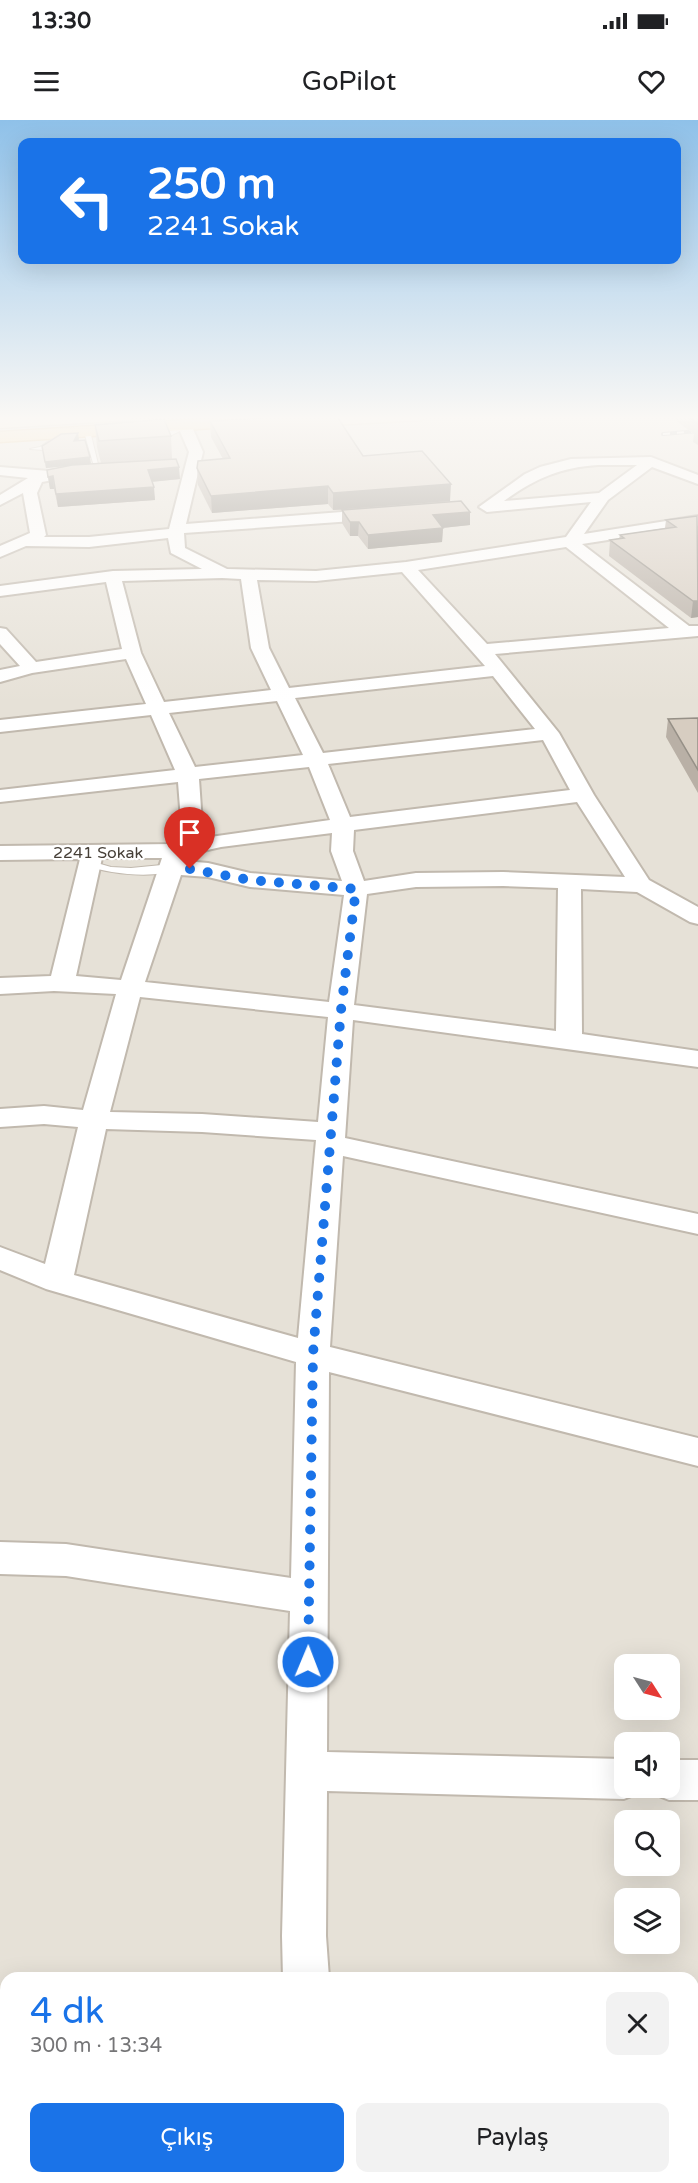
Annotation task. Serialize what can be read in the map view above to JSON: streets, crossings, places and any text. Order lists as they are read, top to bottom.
{
  "streets": {
    "street": ["2241 Sokak"]
  },
  "north": "bottom right",
  "page": {
    "status": "13:30",
    "header": "GoPilot",
    "turn": ["250 m", "2241 Sokak"],
    "heading": ["4 dk", "300 m · 13:34"],
    "buttons": ["Çıkış", "Paylaş"]
  }
}
